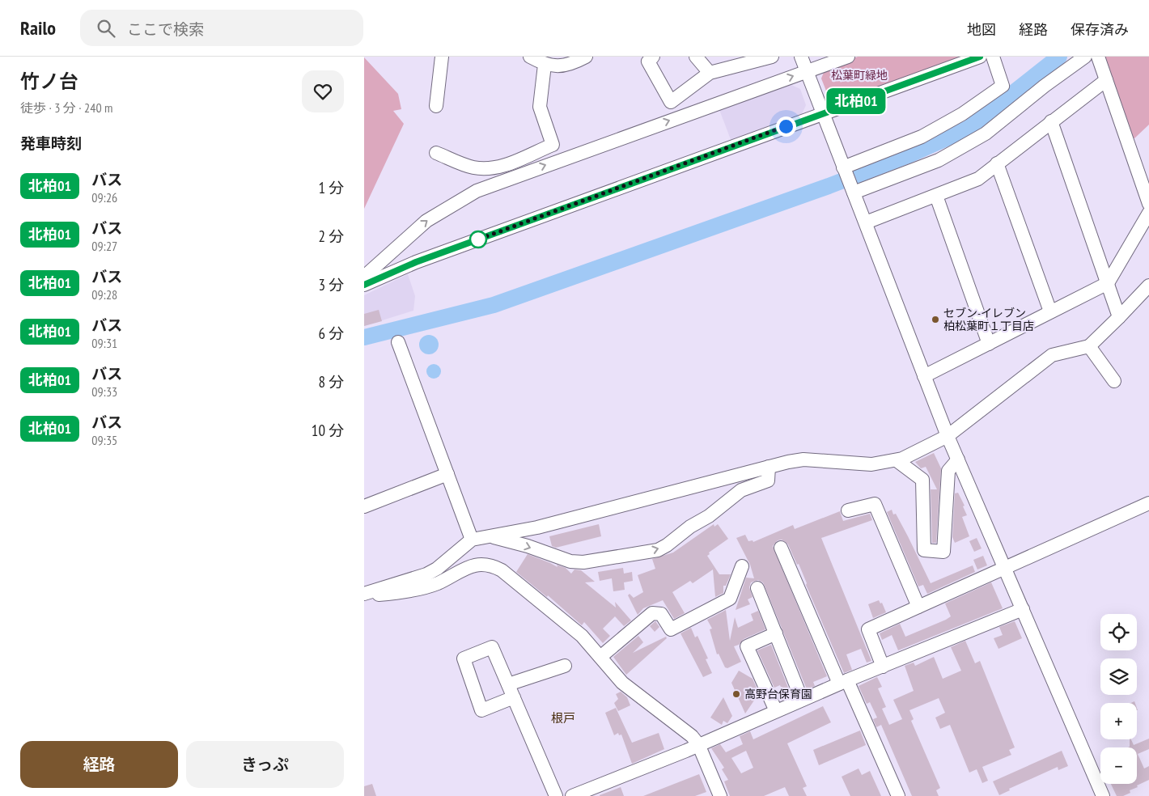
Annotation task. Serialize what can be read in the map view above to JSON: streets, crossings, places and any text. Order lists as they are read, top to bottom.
{
  "districts": ["根戸"],
  "parks": ["松葉町緑地"],
  "places": ["セブン-イレブン 柏松葉町１丁目店", "高野台保育園"],
  "lines": ["bus line 北柏01"],
  "page": {
    "header": "Railo",
    "search": "ここで検索",
    "nav": ["地図", "経路", "保存済み"],
    "heading": [
      ["竹ノ台", "徒歩 · 3 分 · 240 m"],
      "発車時刻"
    ],
    "on_map": "北柏01",
    "list": [
      {
        "mark": "北柏01",
        "name": "バス",
        "note": "09:26",
        "value": "1 分"
      },
      {
        "mark": "北柏01",
        "name": "バス",
        "note": "09:27",
        "value": "2 分"
      },
      {
        "mark": "北柏01",
        "name": "バス",
        "note": "09:28",
        "value": "3 分"
      },
      {
        "mark": "北柏01",
        "name": "バス",
        "note": "09:31",
        "value": "6 分"
      },
      {
        "mark": "北柏01",
        "name": "バス",
        "note": "09:33",
        "value": "8 分"
      },
      {
        "mark": "北柏01",
        "name": "バス",
        "note": "09:35",
        "value": "10 分"
      }
    ],
    "map_buttons": ["+", "−"],
    "buttons": ["経路", "きっぷ"]
  }
}
